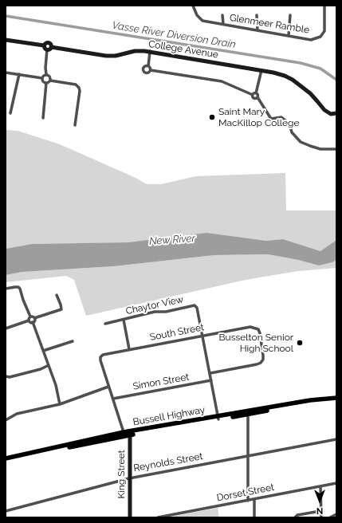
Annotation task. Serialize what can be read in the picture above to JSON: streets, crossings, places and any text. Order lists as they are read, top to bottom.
{
  "streets": {
    "main road": ["Bussell Highway"],
    "street": [
      "Glenmeer Ramble",
      "College Avenue",
      "Chaytor View",
      "South Street",
      "Simon Street",
      "Reynolds Street",
      "King Street",
      "Dorset Street"
    ]
  },
  "crossings": [
    ["Chaytor View", "South Street"],
    ["Bussell Highway", "King Street"],
    ["Reynolds Street", "King Street"]
  ],
  "water": ["Vasse River Diversion Drain", "New River"],
  "places": ["Saint Mary MacKillop College", "Busselton Senior High School"],
  "north": "bottom"
}
